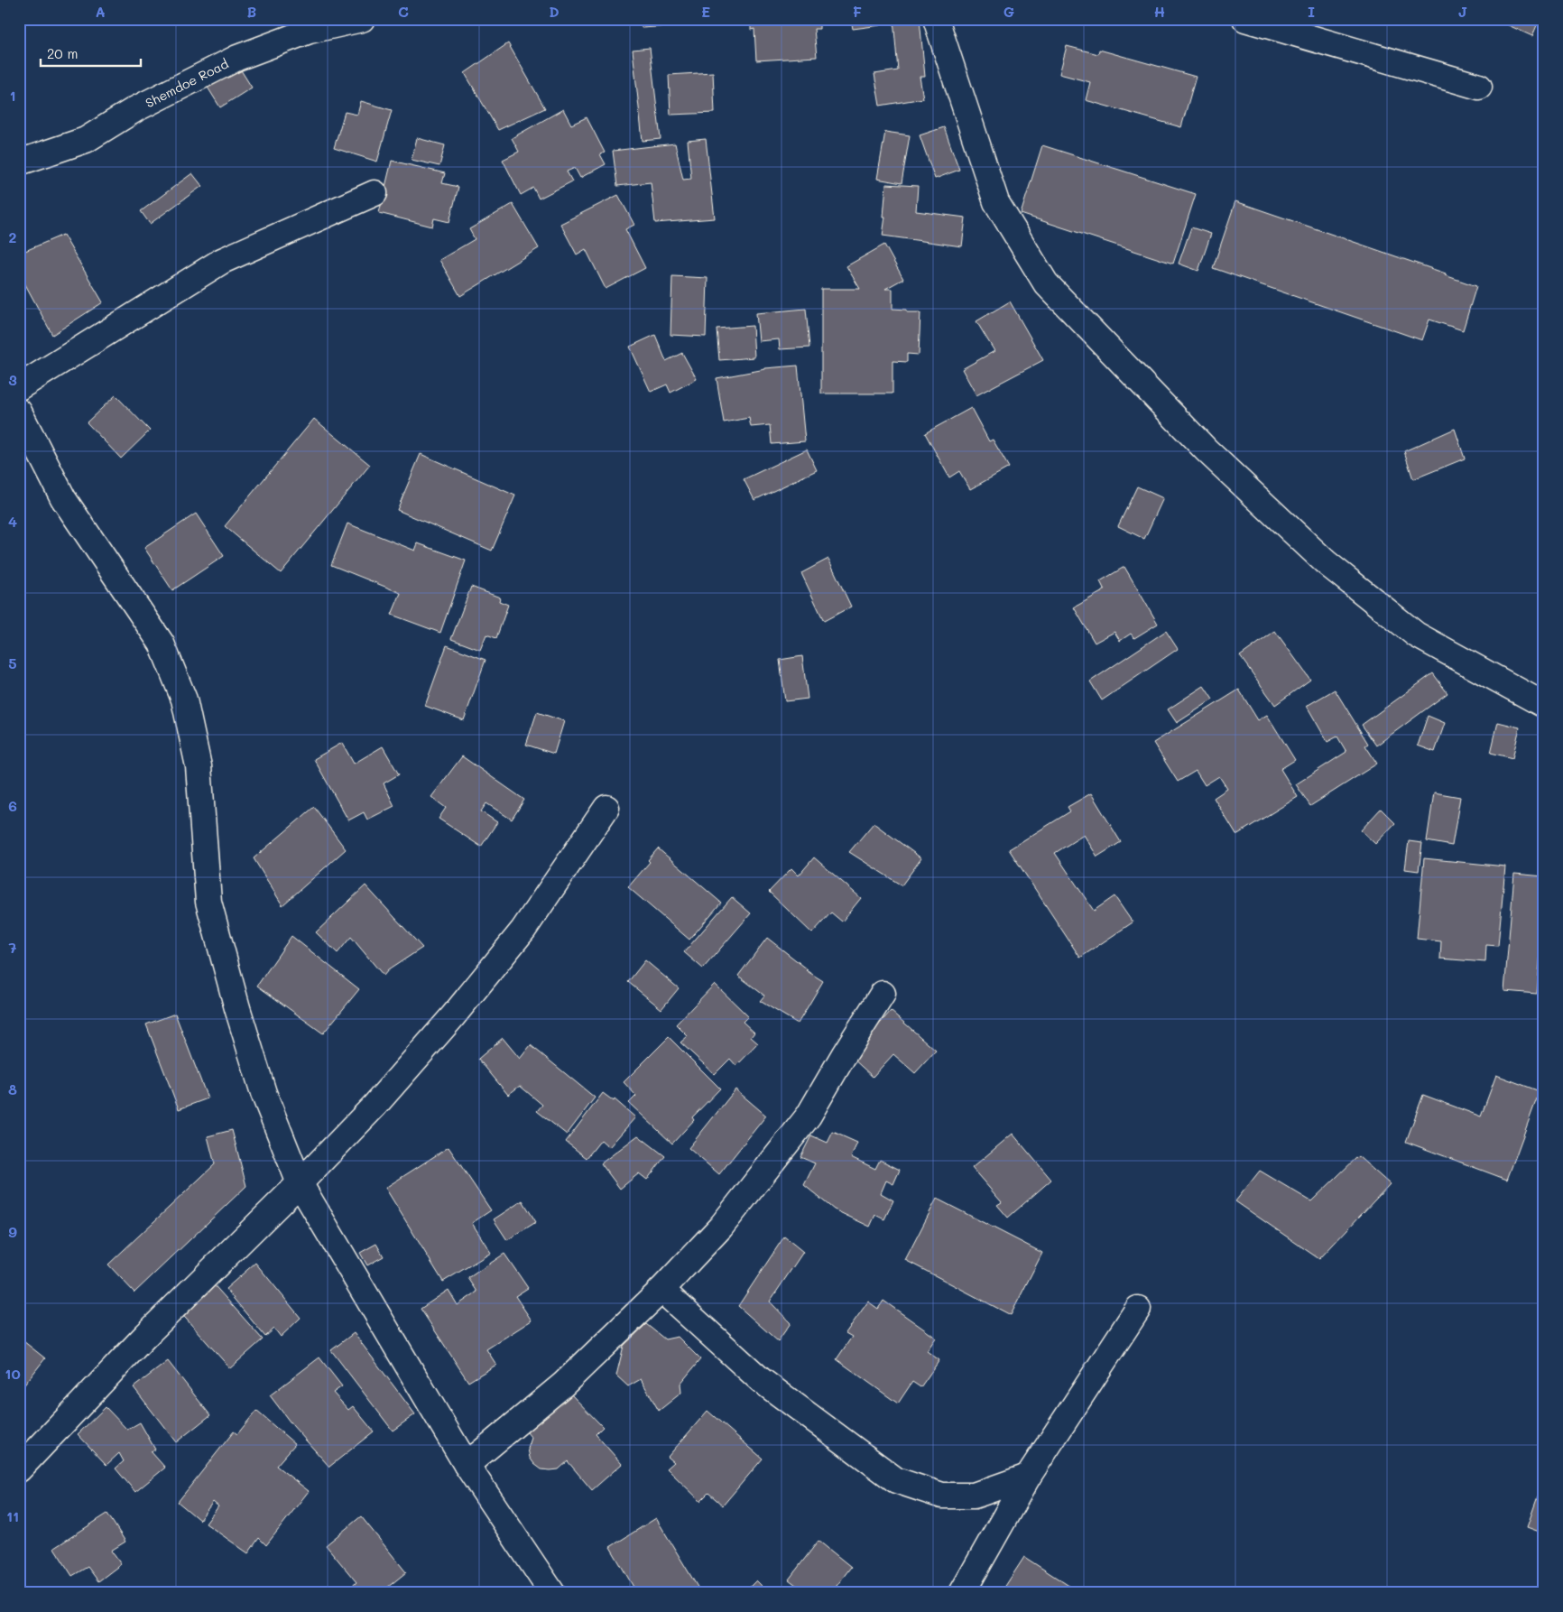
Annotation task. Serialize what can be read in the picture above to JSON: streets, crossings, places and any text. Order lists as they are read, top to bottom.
{
  "streets": {
    "street": ["Shemdoe Road"]
  },
  "scale_bar": "20 m",
  "grid": {
    "columns": [
      "A",
      "B",
      "C",
      "D",
      "E",
      "F",
      "G",
      "H",
      "I",
      "J"
    ],
    "rows": [
      "1",
      "2",
      "3",
      "4",
      "5",
      "6",
      "7",
      "8",
      "9",
      "10",
      "11"
    ]
  }
}
